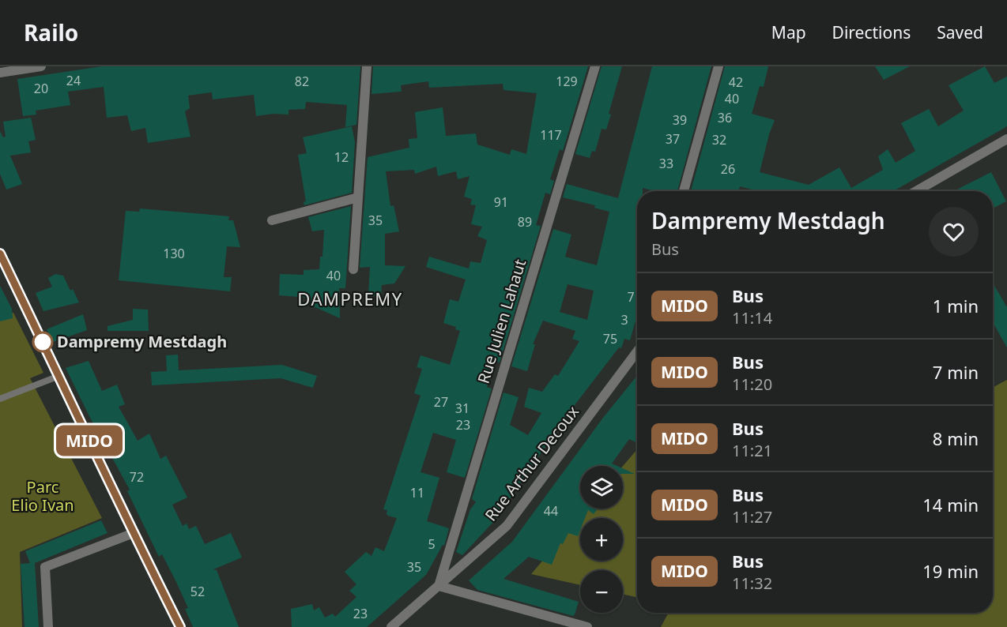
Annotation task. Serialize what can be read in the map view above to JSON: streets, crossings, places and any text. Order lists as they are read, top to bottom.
{
  "streets": {
    "street": ["Rue Julien Lahaut", "Rue Arthur Decoux"]
  },
  "crossings": [
    ["Rue Julien Lahaut", "Rue Arthur Decoux"]
  ],
  "districts": ["DAMPREMY"],
  "parks": ["Parc Elio Ivan"],
  "places": ["Dampremy Mestdagh"],
  "lines": ["bus line MIDO"],
  "house_numbers": [
    "24",
    "82",
    "129",
    "42",
    "20",
    "40",
    "36",
    "39",
    "117",
    "37",
    "32",
    "12",
    "33",
    "26",
    "91",
    "35",
    "89",
    "130",
    "40",
    "7",
    "3",
    "75",
    "27",
    "31",
    "23",
    "72",
    "11",
    "44",
    "5",
    "35",
    "52",
    "23"
  ],
  "page": {
    "header": "Railo",
    "nav": ["Map", "Directions", "Saved"],
    "on_map": "MIDO",
    "heading": ["Dampremy Mestdagh", "Bus"],
    "list": [
      {
        "mark": "MIDO",
        "name": "Bus",
        "note": "11:14",
        "value": "1 min"
      },
      {
        "mark": "MIDO",
        "name": "Bus",
        "note": "11:20",
        "value": "7 min"
      },
      {
        "mark": "MIDO",
        "name": "Bus",
        "note": "11:21",
        "value": "8 min"
      },
      {
        "mark": "MIDO",
        "name": "Bus",
        "note": "11:27",
        "value": "14 min"
      },
      {
        "mark": "MIDO",
        "name": "Bus",
        "note": "11:32",
        "value": "19 min"
      }
    ],
    "map_buttons": ["+", "−"]
  }
}
